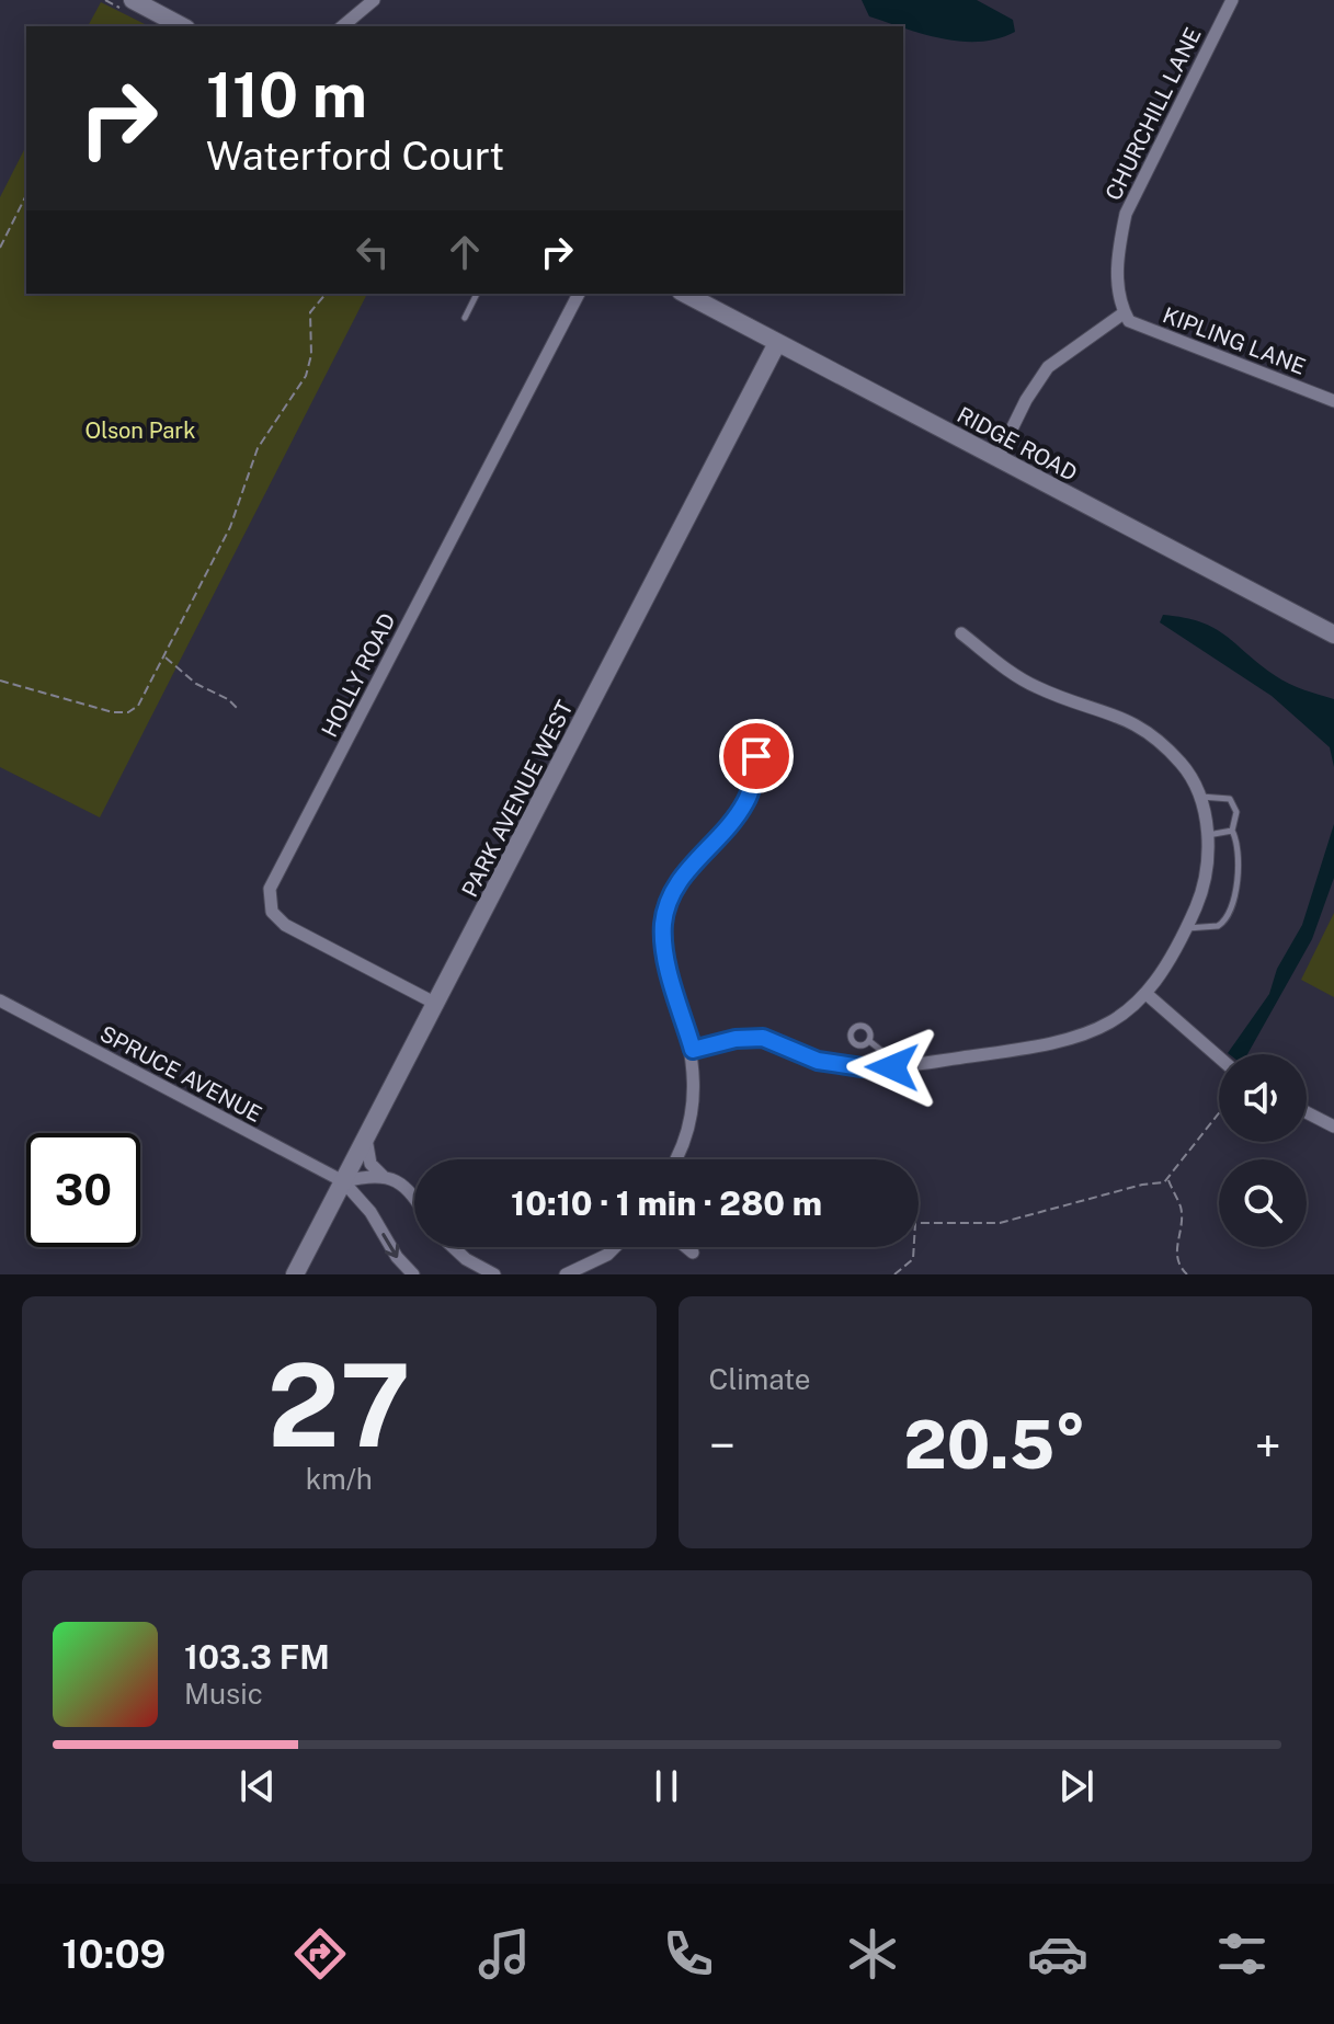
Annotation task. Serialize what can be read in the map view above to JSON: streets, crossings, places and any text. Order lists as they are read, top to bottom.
{
  "streets": {
    "street": [
      "CHURCHILL LANE",
      "KIPLING LANE",
      "RIDGE ROAD",
      "HOLLY ROAD",
      "PARK AVENUE WEST",
      "SPRUCE AVENUE"
    ]
  },
  "crossings": [
    ["CHURCHILL LANE", "KIPLING LANE"],
    ["RIDGE ROAD", "PARK AVENUE WEST"],
    ["HOLLY ROAD", "PARK AVENUE WEST"],
    ["PARK AVENUE WEST", "SPRUCE AVENUE"]
  ],
  "parks": ["Olson Park"],
  "page": {
    "turn": ["110 m", "Waterford Court"],
    "limit": "30",
    "trip": "10:10 · 1 min · 280 m",
    "tile": [
      ["27", "km/h"],
      "Climate"
    ],
    "heat": ["−", "20.5°", "+"],
    "song": ["103.3 FM", "Music"],
    "tabs": "10:09"
  }
}
